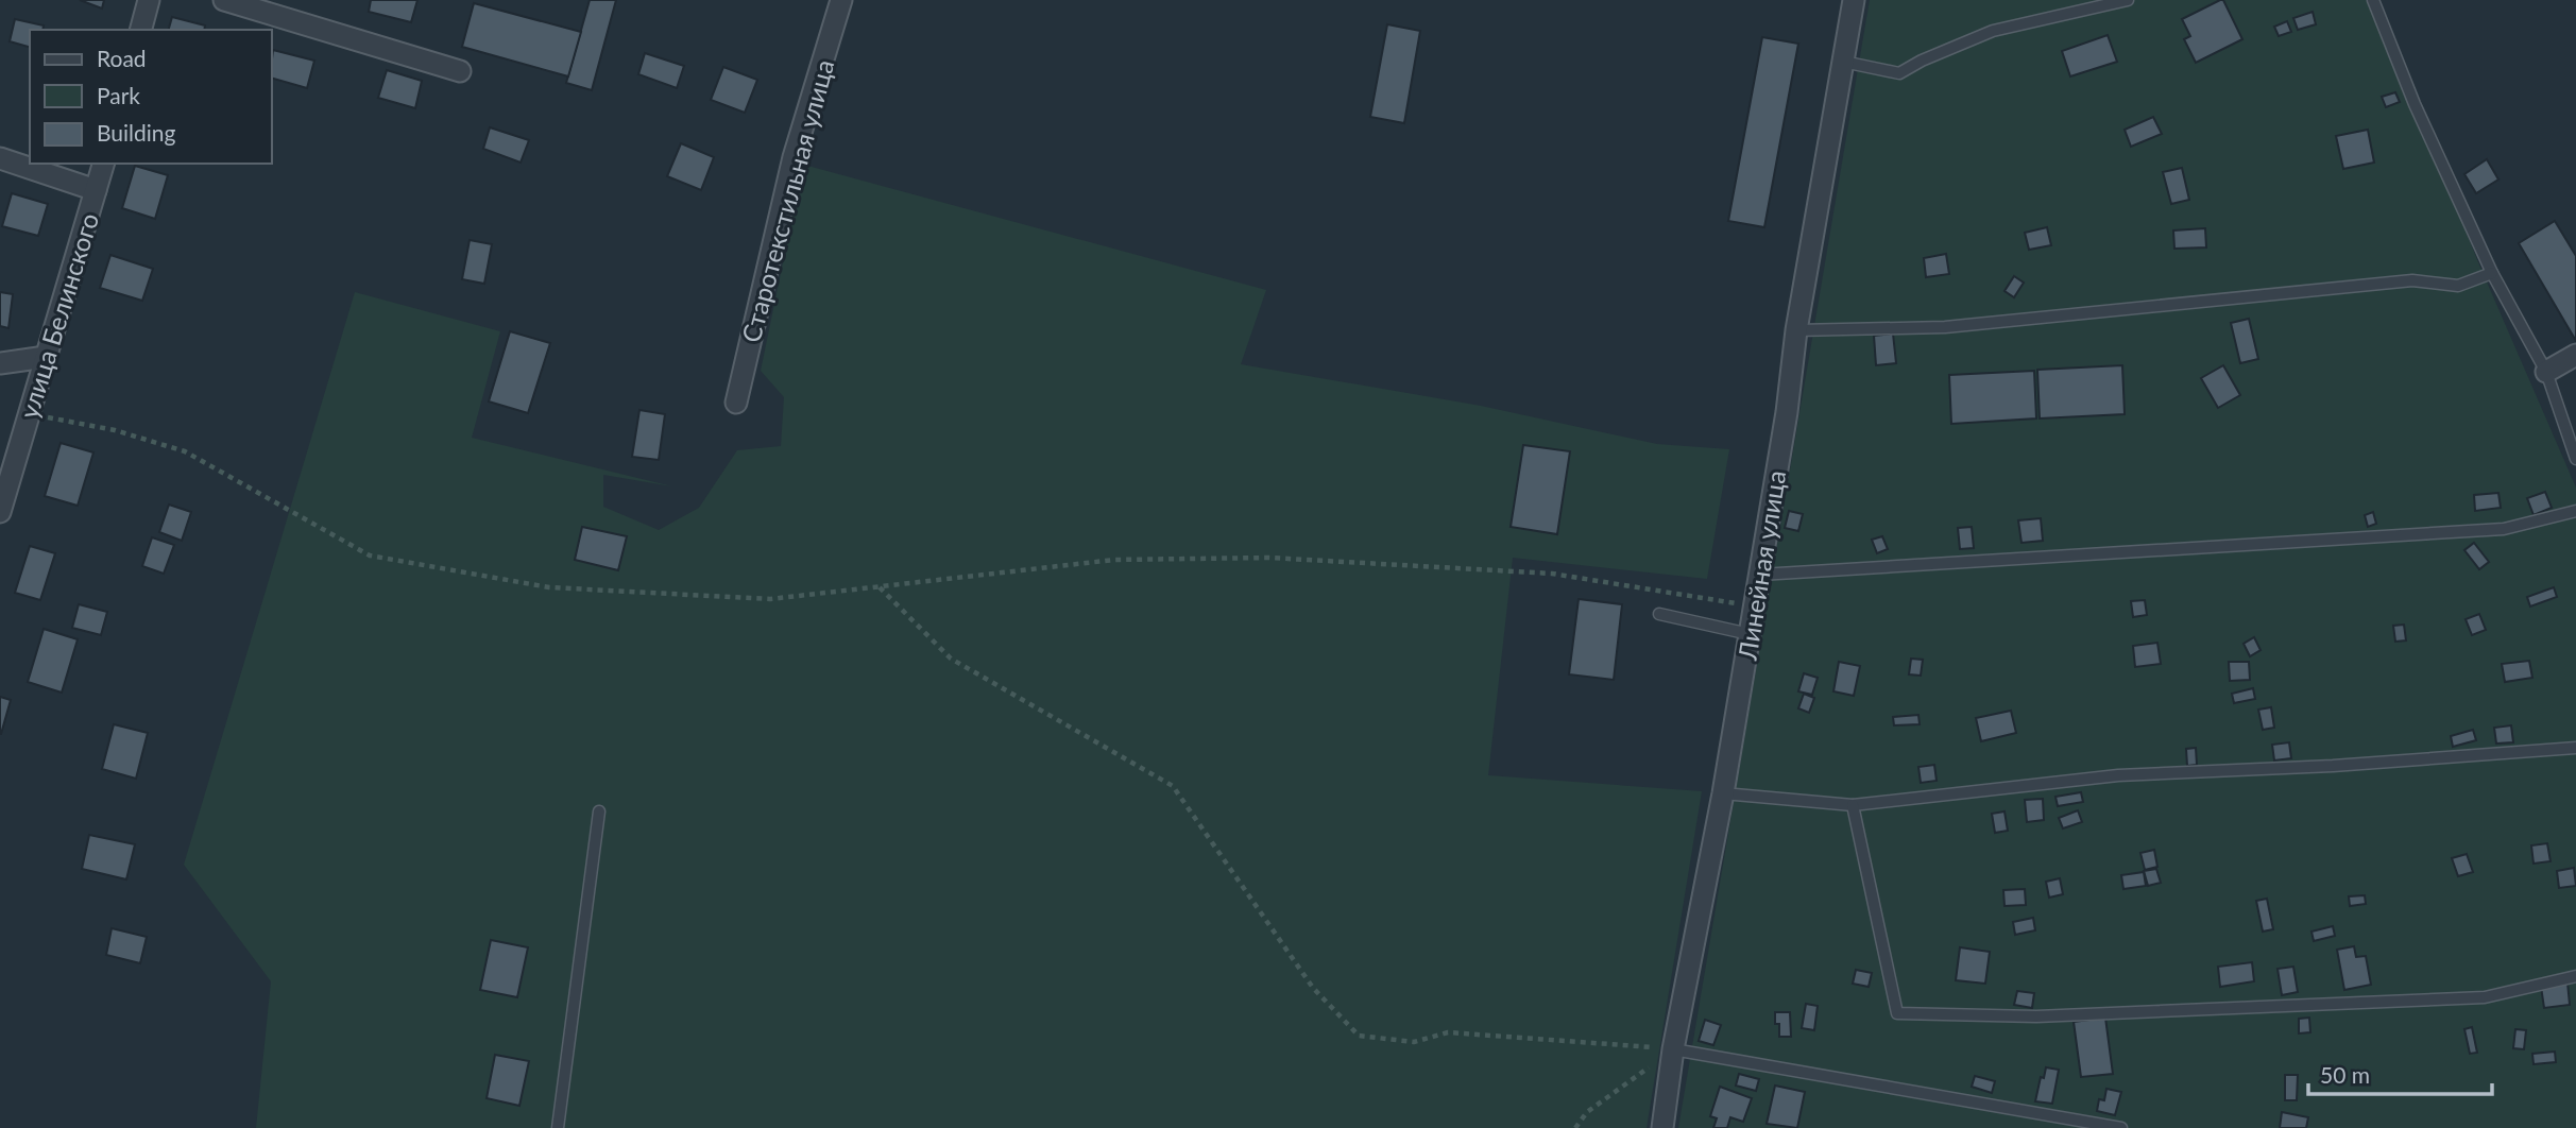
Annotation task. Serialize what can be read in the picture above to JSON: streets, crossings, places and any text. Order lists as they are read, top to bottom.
{
  "streets": {
    "street": ["Старотекстильная улица", "улица Белинского", "Линейная улица"]
  },
  "legend": ["Road", "Park", "Building"],
  "scale_bar": "50 m"
}
